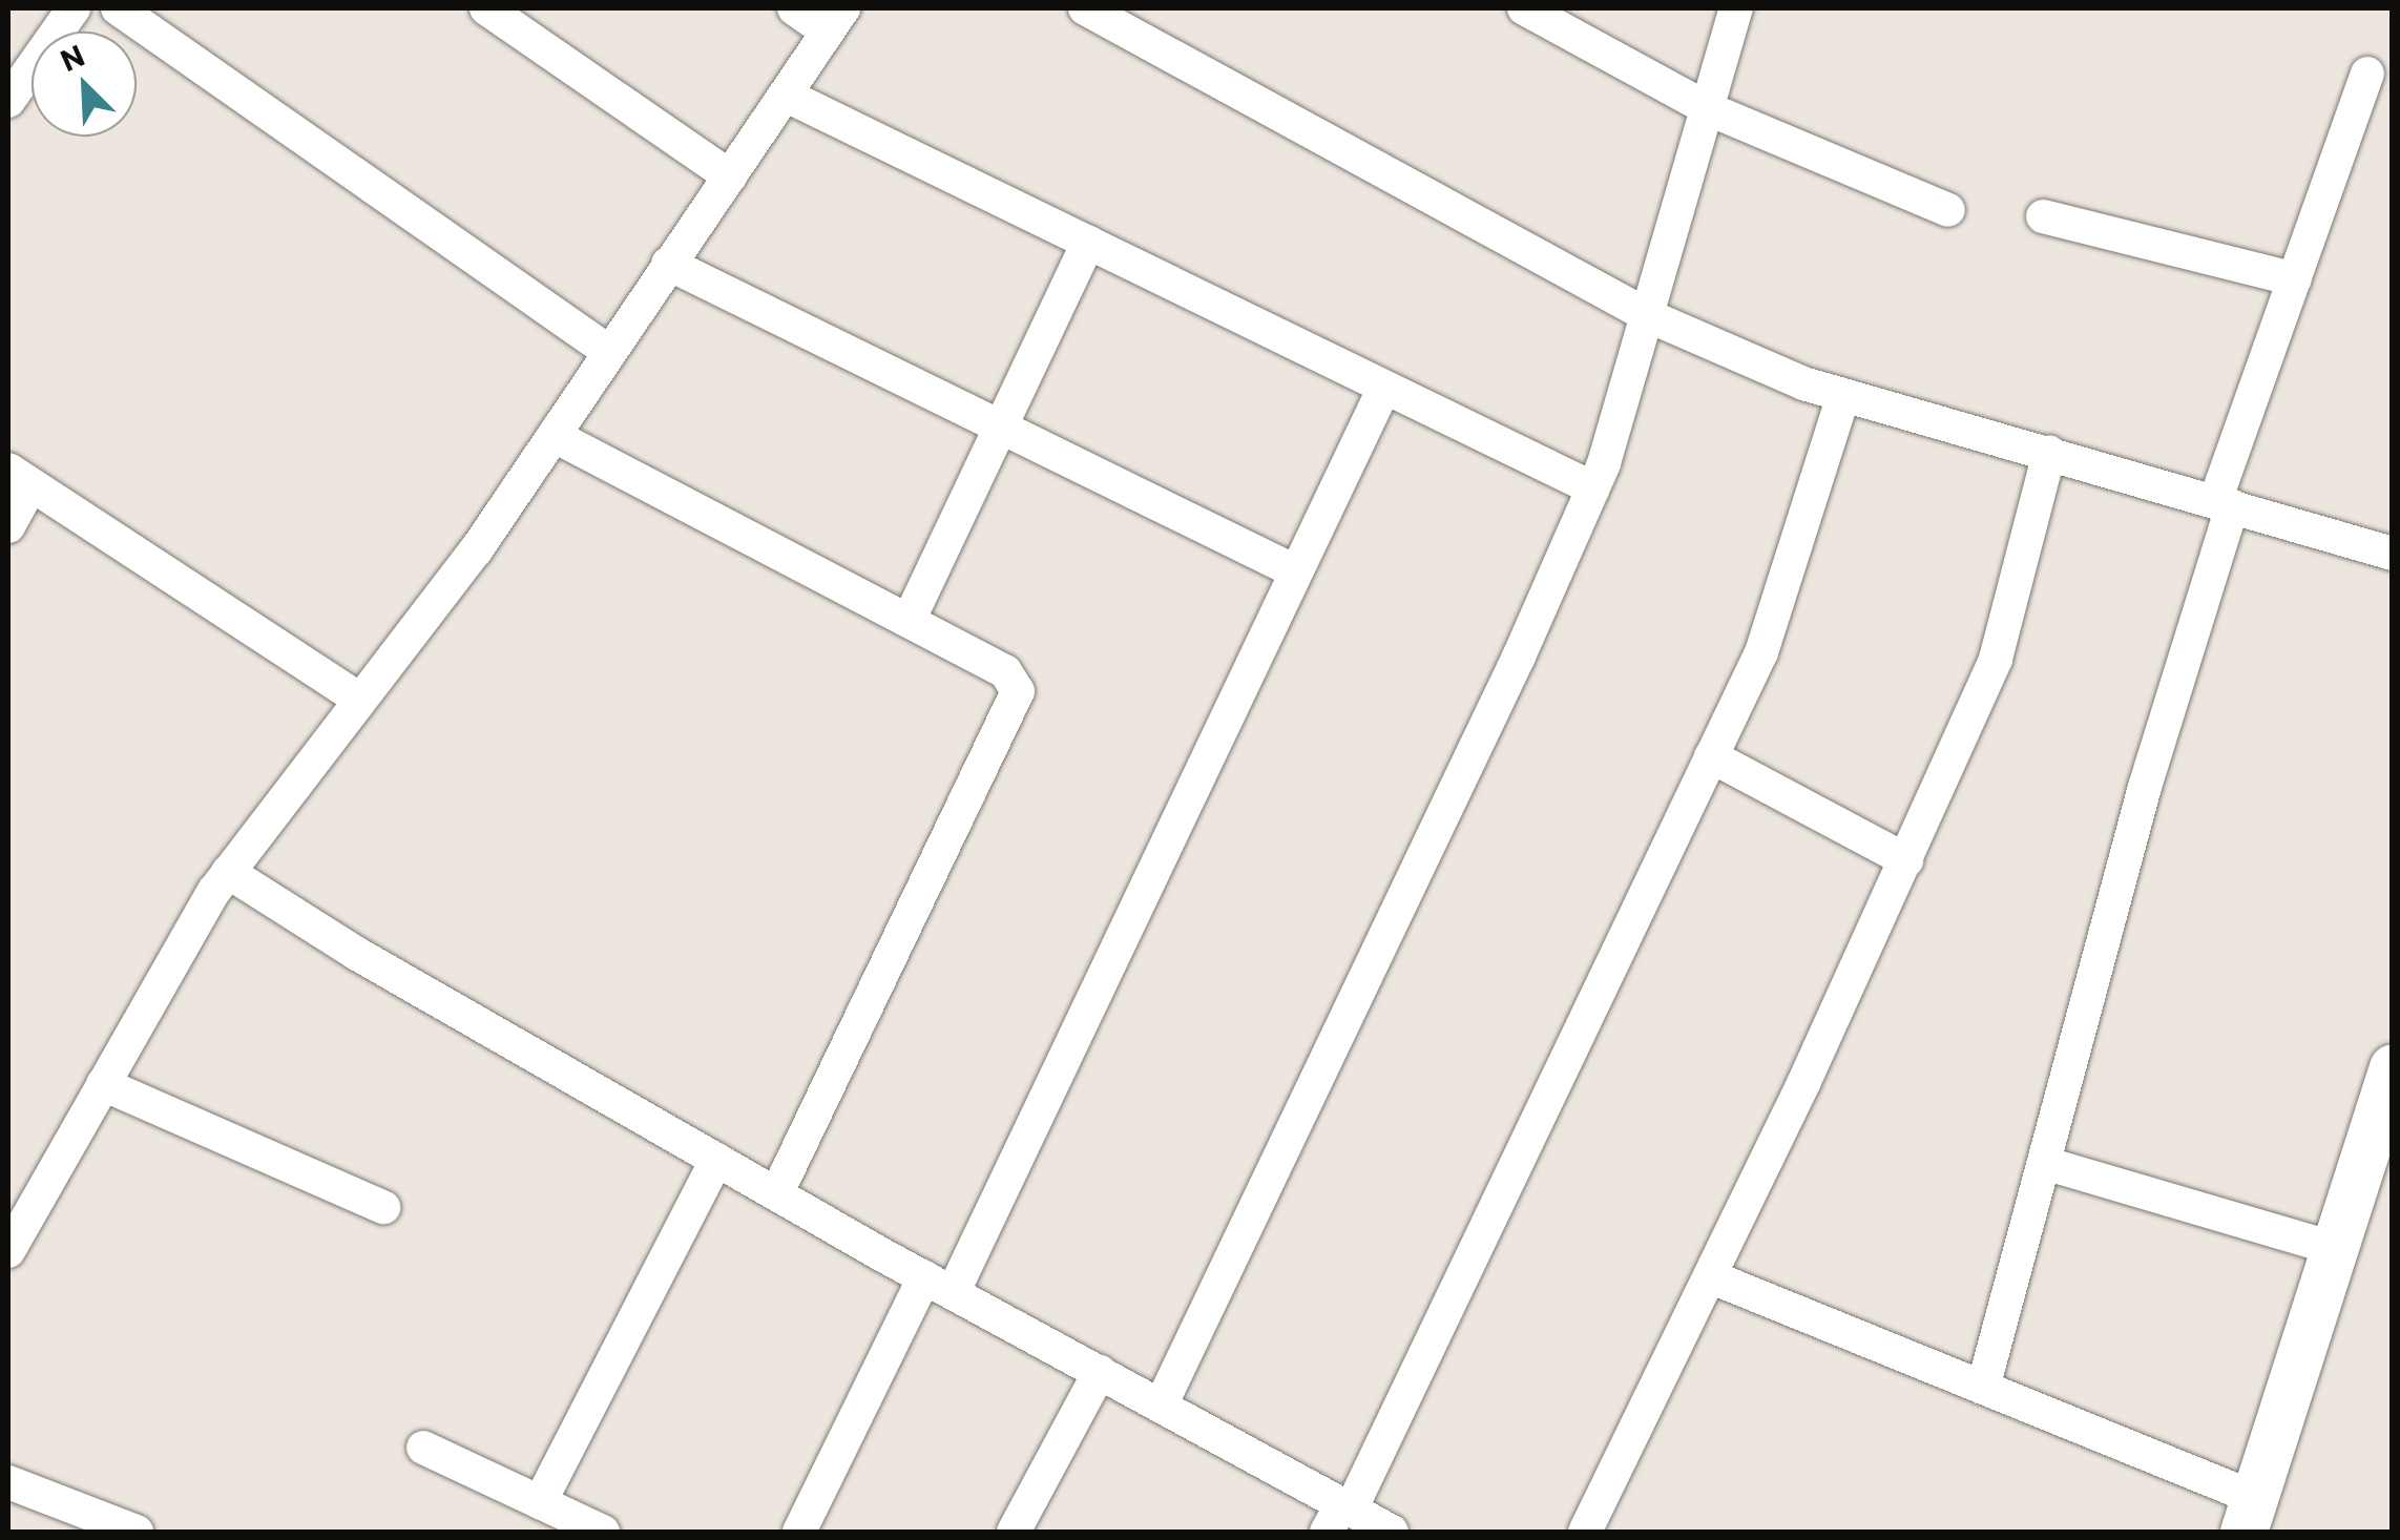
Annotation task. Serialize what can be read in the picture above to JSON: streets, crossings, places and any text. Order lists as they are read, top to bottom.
{
  "north": "top left"
}
